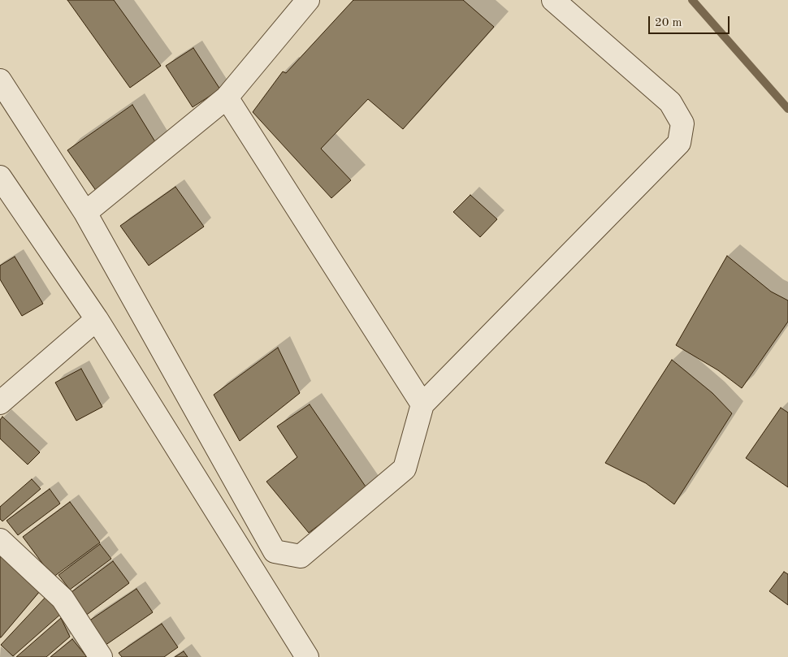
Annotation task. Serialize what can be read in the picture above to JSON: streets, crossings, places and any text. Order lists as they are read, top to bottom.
{
  "scale_bar": "20 m"
}
